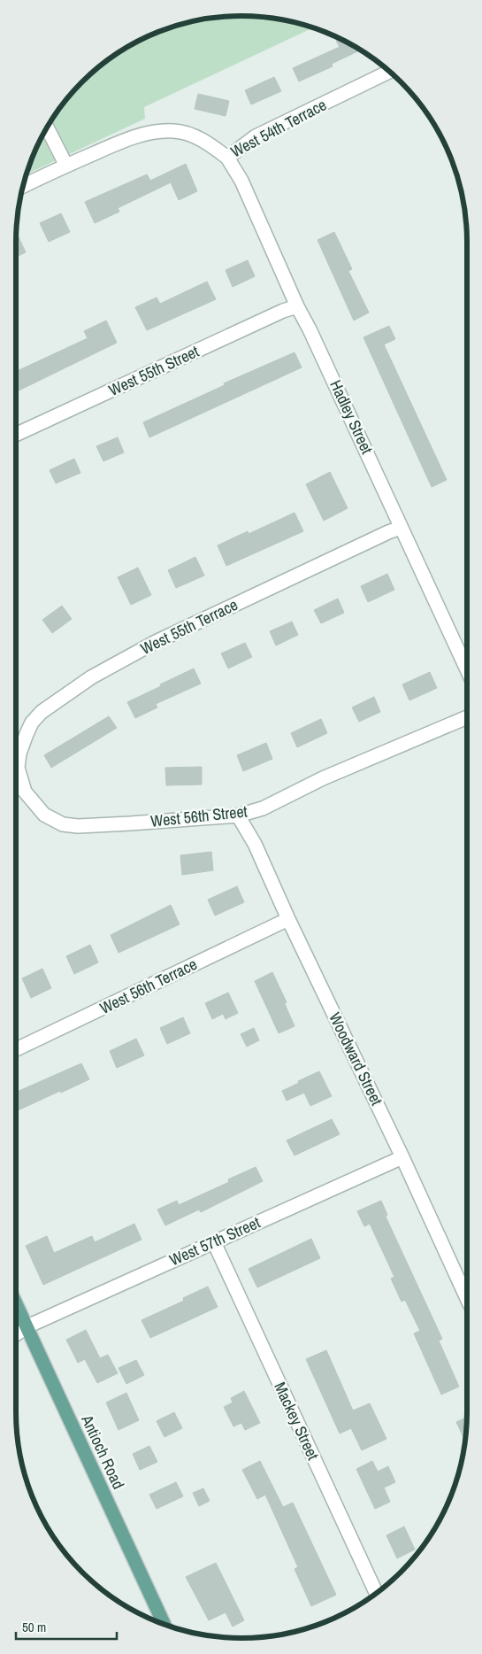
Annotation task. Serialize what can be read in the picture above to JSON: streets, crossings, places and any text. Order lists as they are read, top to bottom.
{
  "streets": {
    "main road": ["Antioch Road"],
    "street": [
      "West 54th Terrace",
      "West 55th Street",
      "Hadley Street",
      "West 55th Terrace",
      "West 56th Street",
      "West 56th Terrace",
      "Woodward Street",
      "West 57th Street",
      "Mackey Street"
    ]
  },
  "crossings": [
    ["West 54th Terrace", "Hadley Street"],
    ["West 55th Street", "Hadley Street"],
    ["Hadley Street", "West 55th Terrace"],
    ["West 55th Terrace", "West 56th Street"],
    ["West 56th Street", "Woodward Street"],
    ["West 56th Terrace", "Woodward Street"],
    ["Woodward Street", "West 57th Street"],
    ["West 57th Street", "Mackey Street"],
    ["West 57th Street", "Antioch Road"]
  ],
  "scale_bar": "50 m"
}
